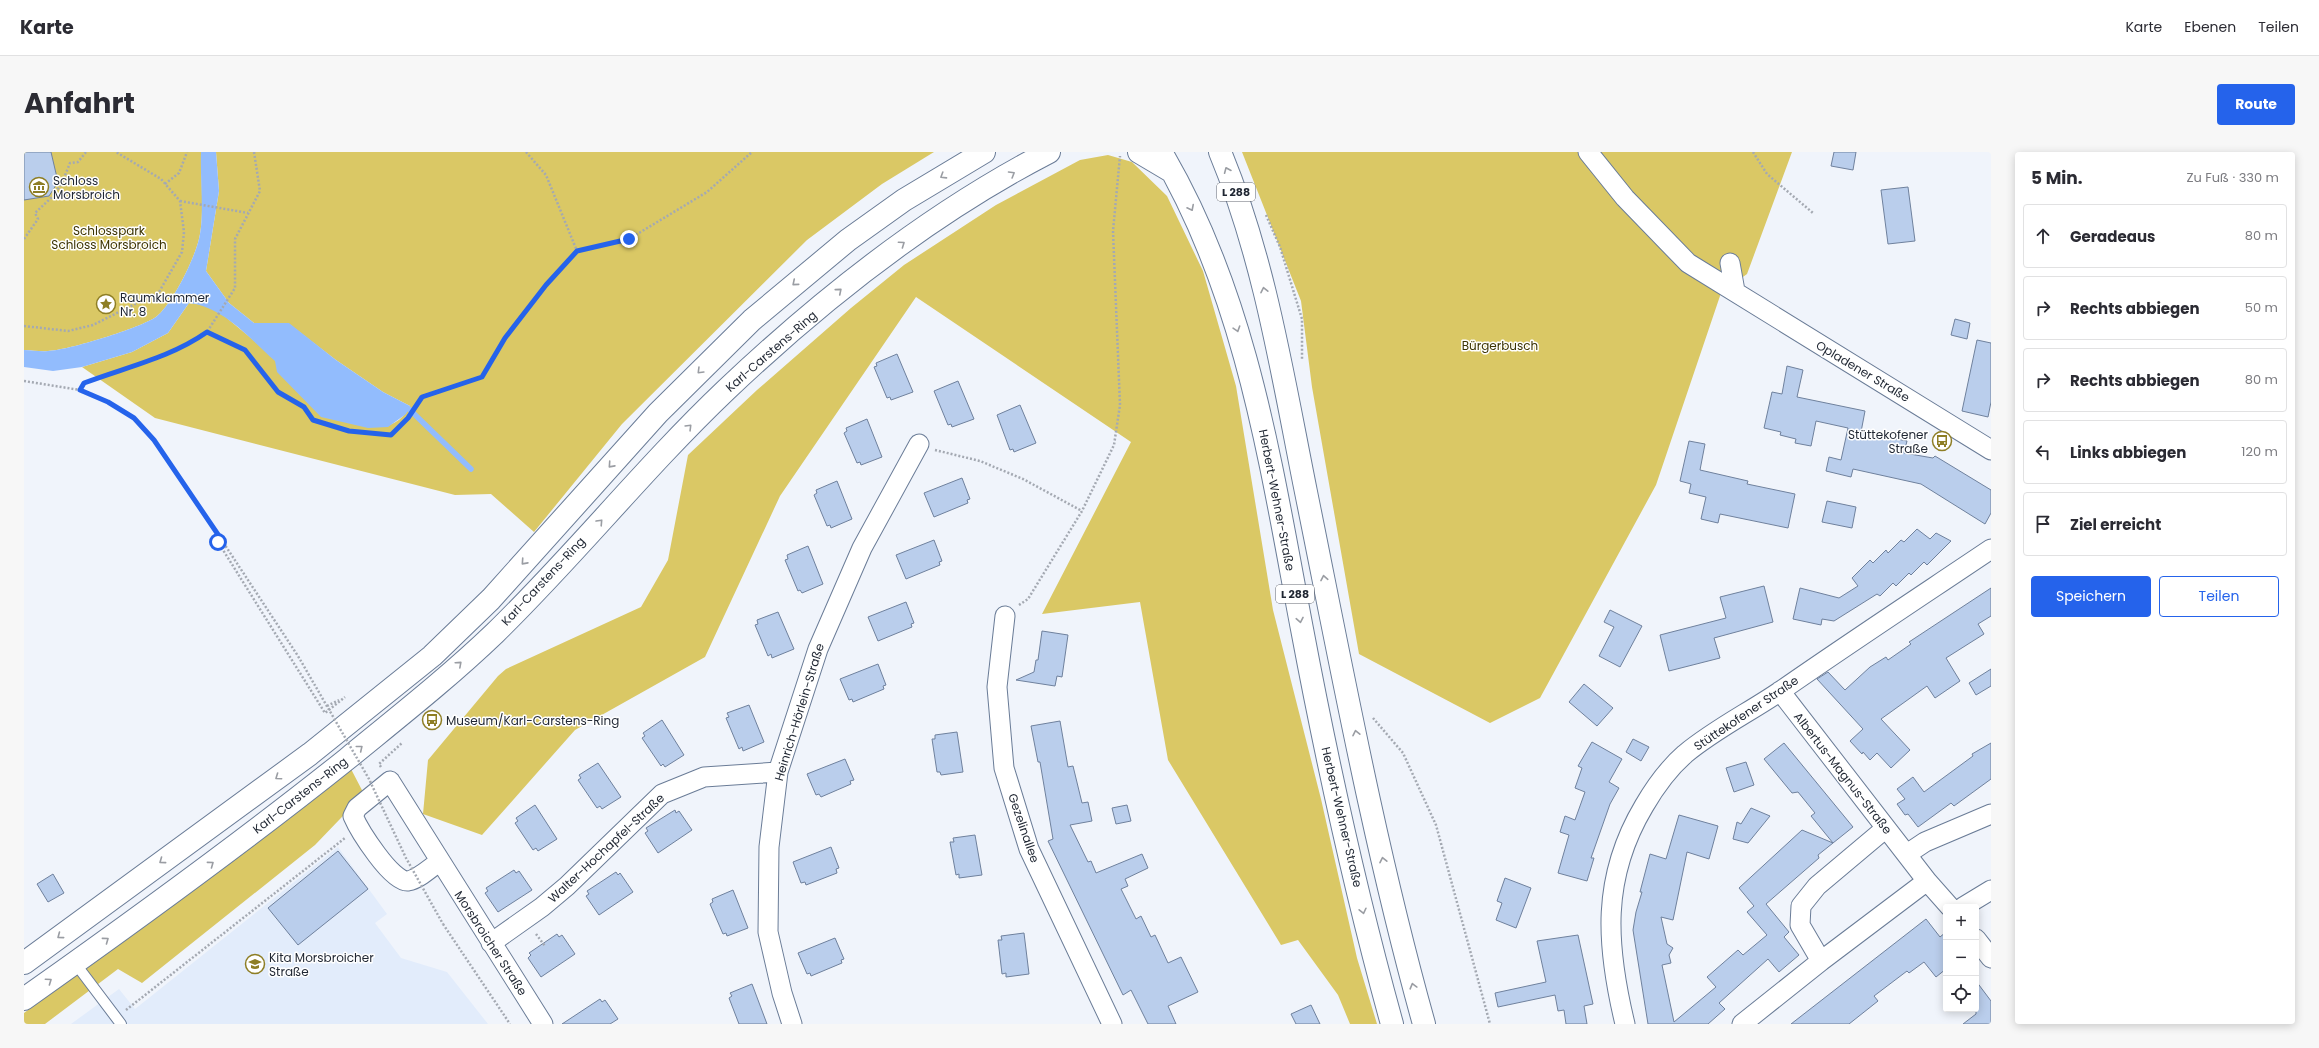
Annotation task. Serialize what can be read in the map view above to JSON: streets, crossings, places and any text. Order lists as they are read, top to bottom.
{
  "streets": {
    "main road": ["L 288", "Karl-Carstens-Ring", "Herbert-Wehner-Straße"],
    "street": [
      "Opladener Straße",
      "Heinrich-Hörlein-Straße",
      "Stüttekofener Straße",
      "Albertus-Magnus-Straße",
      "Gezelinallee",
      "Walter-Hochapfel-Straße",
      "Morsbroicher Straße"
    ]
  },
  "crossings": [
    ["Heinrich-Hörlein-Straße", "Walter-Hochapfel-Straße"],
    ["Stüttekofener Straße", "Albertus-Magnus-Straße"],
    ["Walter-Hochapfel-Straße", "Morsbroicher Straße"]
  ],
  "parks": ["Schlosspark Schloss Morsbroich", "Bürgerbusch"],
  "places": {
    "museum": ["Schloss Morsbroich"],
    "place": ["Raumklammer Nr. 8"],
    "bus stop": ["Stüttekofener Straße", "Museum/Karl-Carstens-Ring"],
    "school or university": ["Kita Morsbroicher Straße"]
  },
  "page": {
    "header": "Karte",
    "nav": ["Karte", "Ebenen", "Teilen"],
    "title": "Anfahrt",
    "buttons": [
      "Route",
      ["Speichern", "Teilen"]
    ],
    "heading": ["5 Min.", "Zu Fuß · 330 m"],
    "list": [
      ["Geradeaus", "80 m"],
      ["Rechts abbiegen", "50 m"],
      ["Rechts abbiegen", "80 m"],
      ["Links abbiegen", "120 m"],
      "Ziel erreicht"
    ],
    "map_buttons": ["+", "−"]
  }
}
